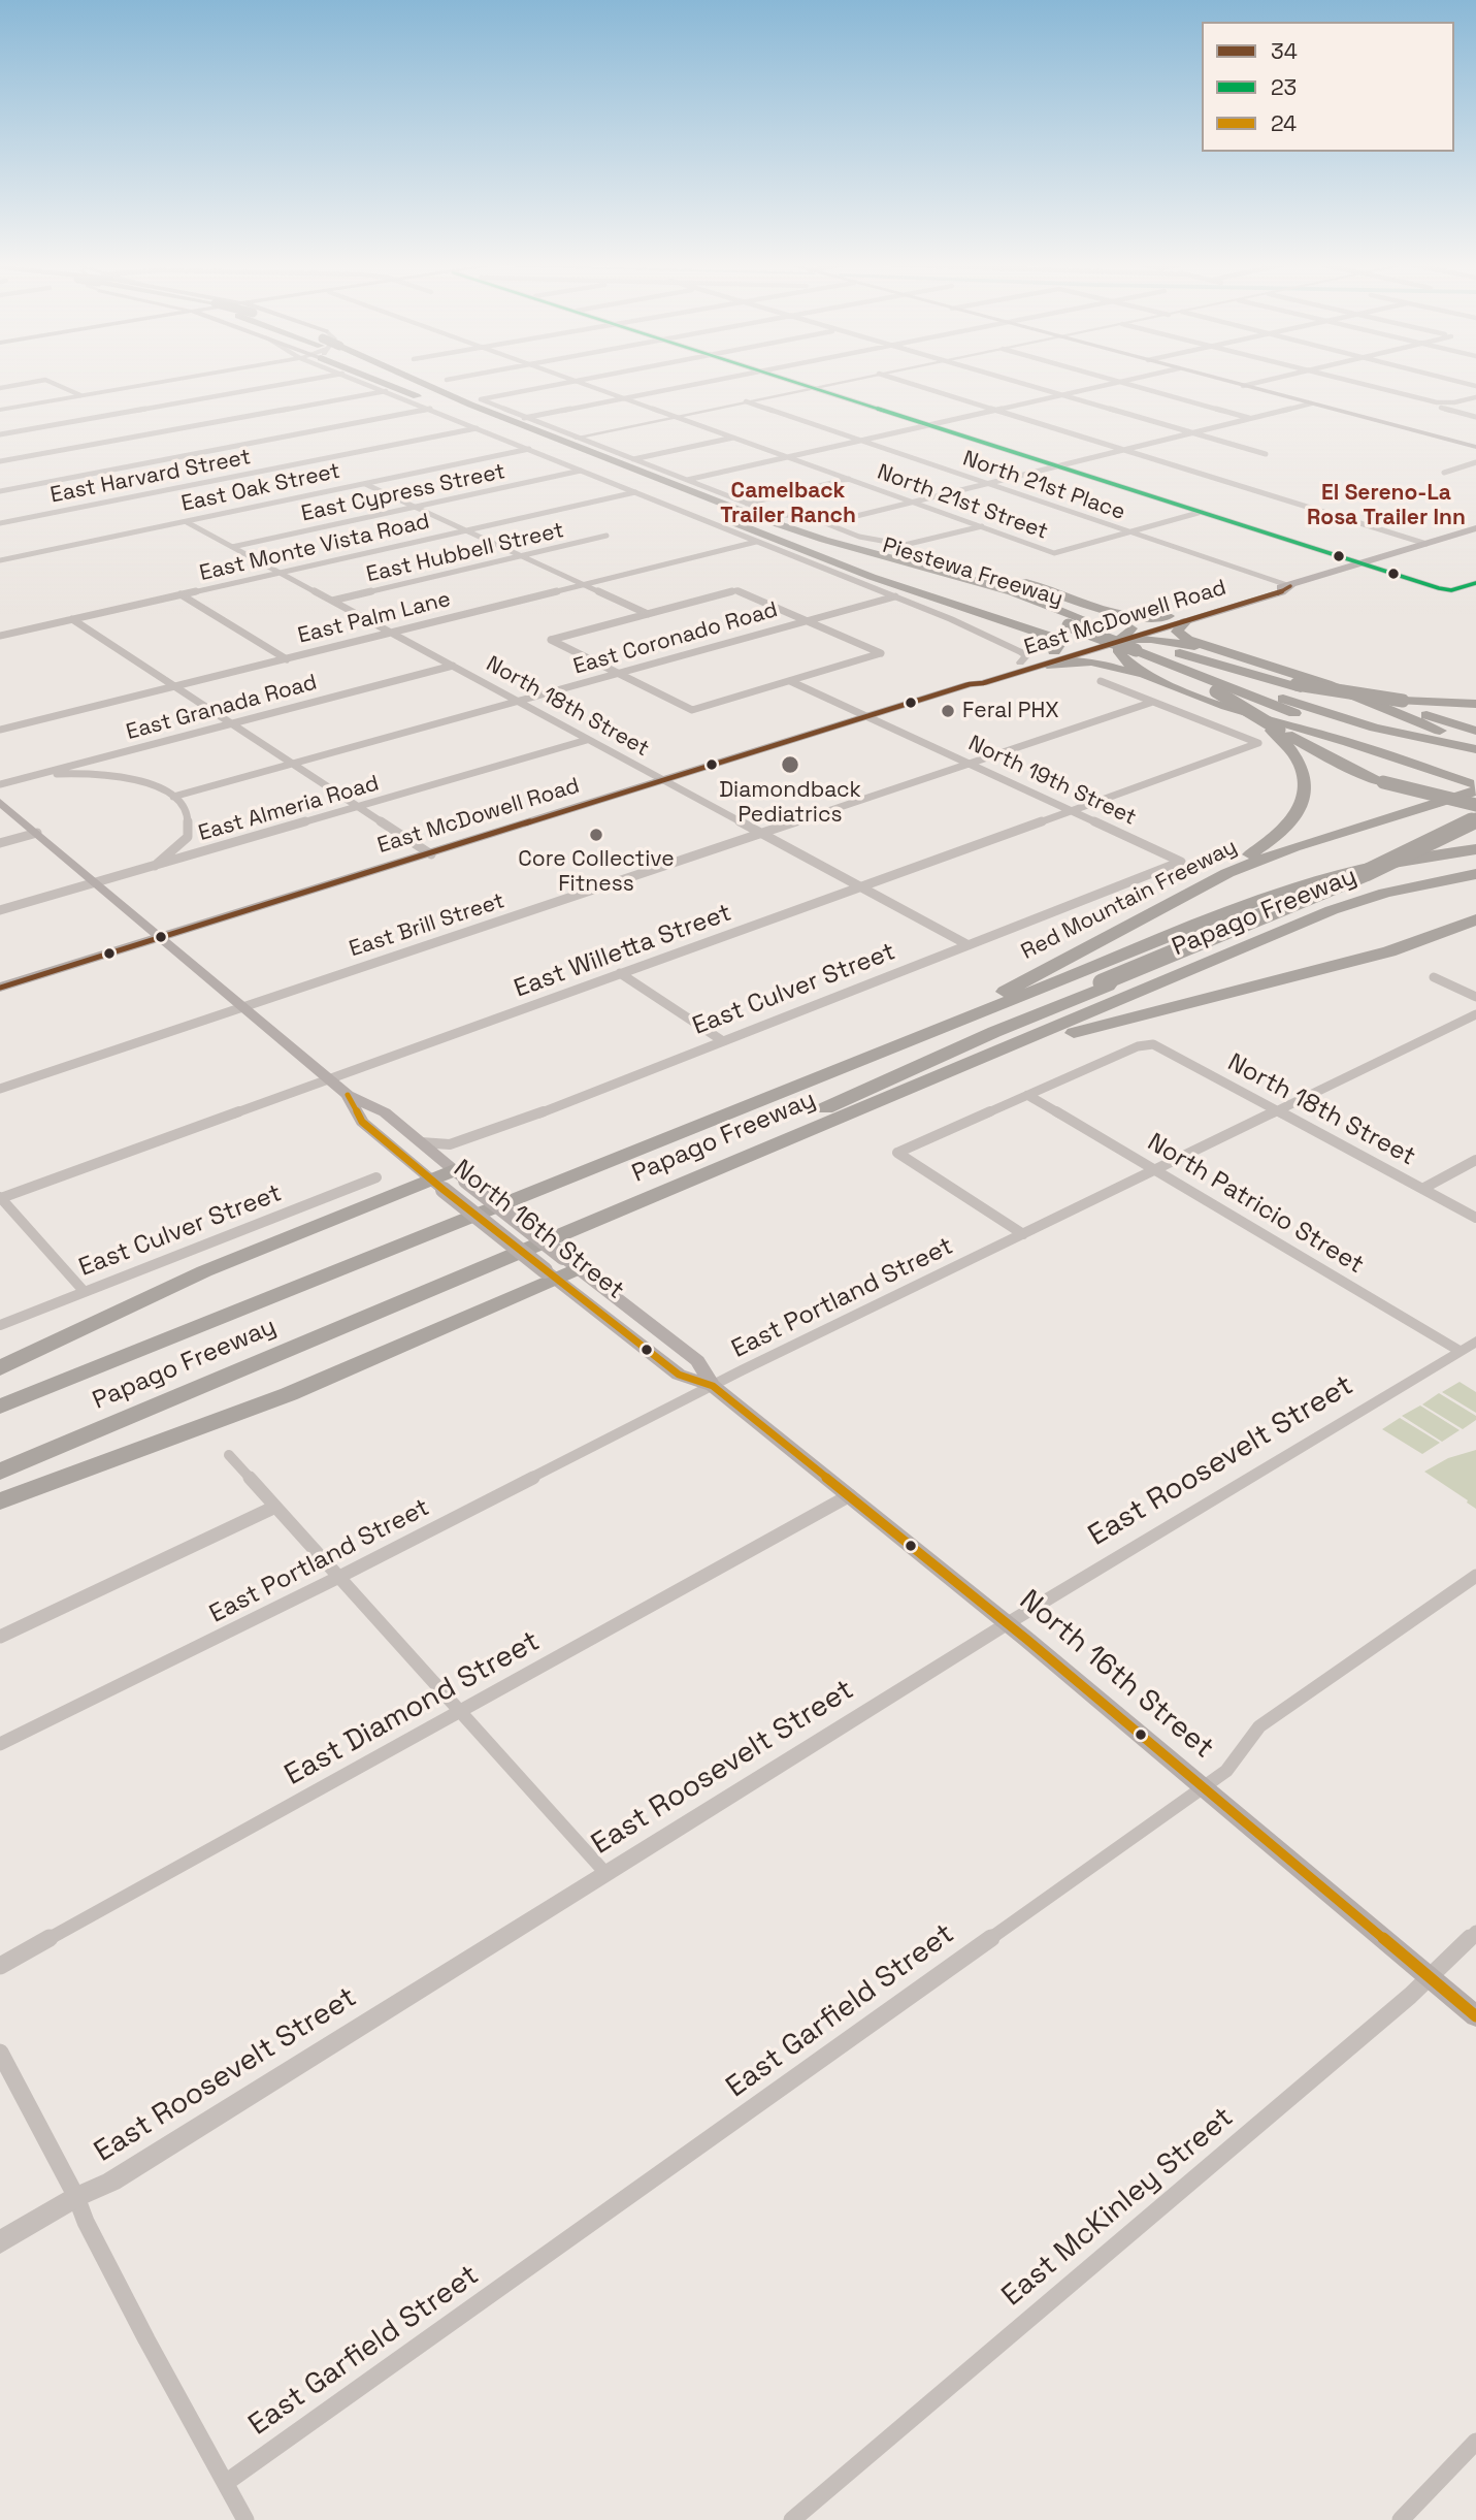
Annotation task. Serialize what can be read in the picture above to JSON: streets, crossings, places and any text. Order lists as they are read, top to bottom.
{
  "streets": {
    "highway": ["Piestewa Freeway", "Red Mountain Freeway", "Papago Freeway"],
    "main road": ["East McDowell Road", "North 16th Street"],
    "street": [
      "East Harvard Street",
      "North 21st Place",
      "East Oak Street",
      "East Cypress Street",
      "North 21st Street",
      "East Monte Vista Road",
      "East Hubbell Street",
      "East Palm Lane",
      "East Coronado Road",
      "North 18th Street",
      "East Granada Road",
      "North 19th Street",
      "East Almeria Road",
      "East Brill Street",
      "East Willetta Street",
      "East Culver Street",
      "North Patricio Street",
      "East Portland Street",
      "East Roosevelt Street",
      "East Diamond Street",
      "East Garfield Street",
      "East McKinley Street"
    ]
  },
  "crossings": [
    ["North 21st Place", "North 21st Street"],
    ["North 21st Place", "East McDowell Road"],
    ["East Oak Street", "North 18th Street"],
    ["East Cypress Street", "North 18th Street"],
    ["East Monte Vista Road", "North 18th Street"],
    ["East Hubbell Street", "North 18th Street"],
    ["Piestewa Freeway", "East McDowell Road"],
    ["Piestewa Freeway", "Red Mountain Freeway"],
    ["East Palm Lane", "North 18th Street"],
    ["East McDowell Road", "North 18th Street"],
    ["East McDowell Road", "North 19th Street"],
    ["East McDowell Road", "North 16th Street"],
    ["East Coronado Road", "North 18th Street"],
    ["North 18th Street", "East Granada Road"],
    ["North 18th Street", "East Almeria Road"],
    ["North 18th Street", "East Brill Street"],
    ["North 18th Street", "East Willetta Street"],
    ["North 18th Street", "East Culver Street"],
    ["North 18th Street", "North Patricio Street"],
    ["North 18th Street", "East Portland Street"],
    ["North 19th Street", "East Brill Street"],
    ["North 19th Street", "East Willetta Street"],
    ["North 19th Street", "East Culver Street"],
    ["East Almeria Road", "North 16th Street"],
    ["Red Mountain Freeway", "Papago Freeway"],
    ["East Brill Street", "East Willetta Street"],
    ["East Brill Street", "North 16th Street"],
    ["East Willetta Street", "North 16th Street"],
    ["East Culver Street", "North 16th Street"],
    ["North Patricio Street", "East Portland Street"],
    ["North Patricio Street", "East Roosevelt Street"],
    ["North 16th Street", "East Portland Street"],
    ["North 16th Street", "East Roosevelt Street"],
    ["North 16th Street", "East Diamond Street"],
    ["North 16th Street", "East Garfield Street"],
    ["North 16th Street", "East McKinley Street"]
  ],
  "districts": ["Camelback Trailer Ranch", "El Sereno-La Rosa Trailer Inn"],
  "places": ["Feral PHX", "Diamondback Pediatrics", "Core Collective Fitness"],
  "lines": ["transit line 23", "transit line 34", "transit line 24"],
  "legend": ["34", "23", "24"]
}
